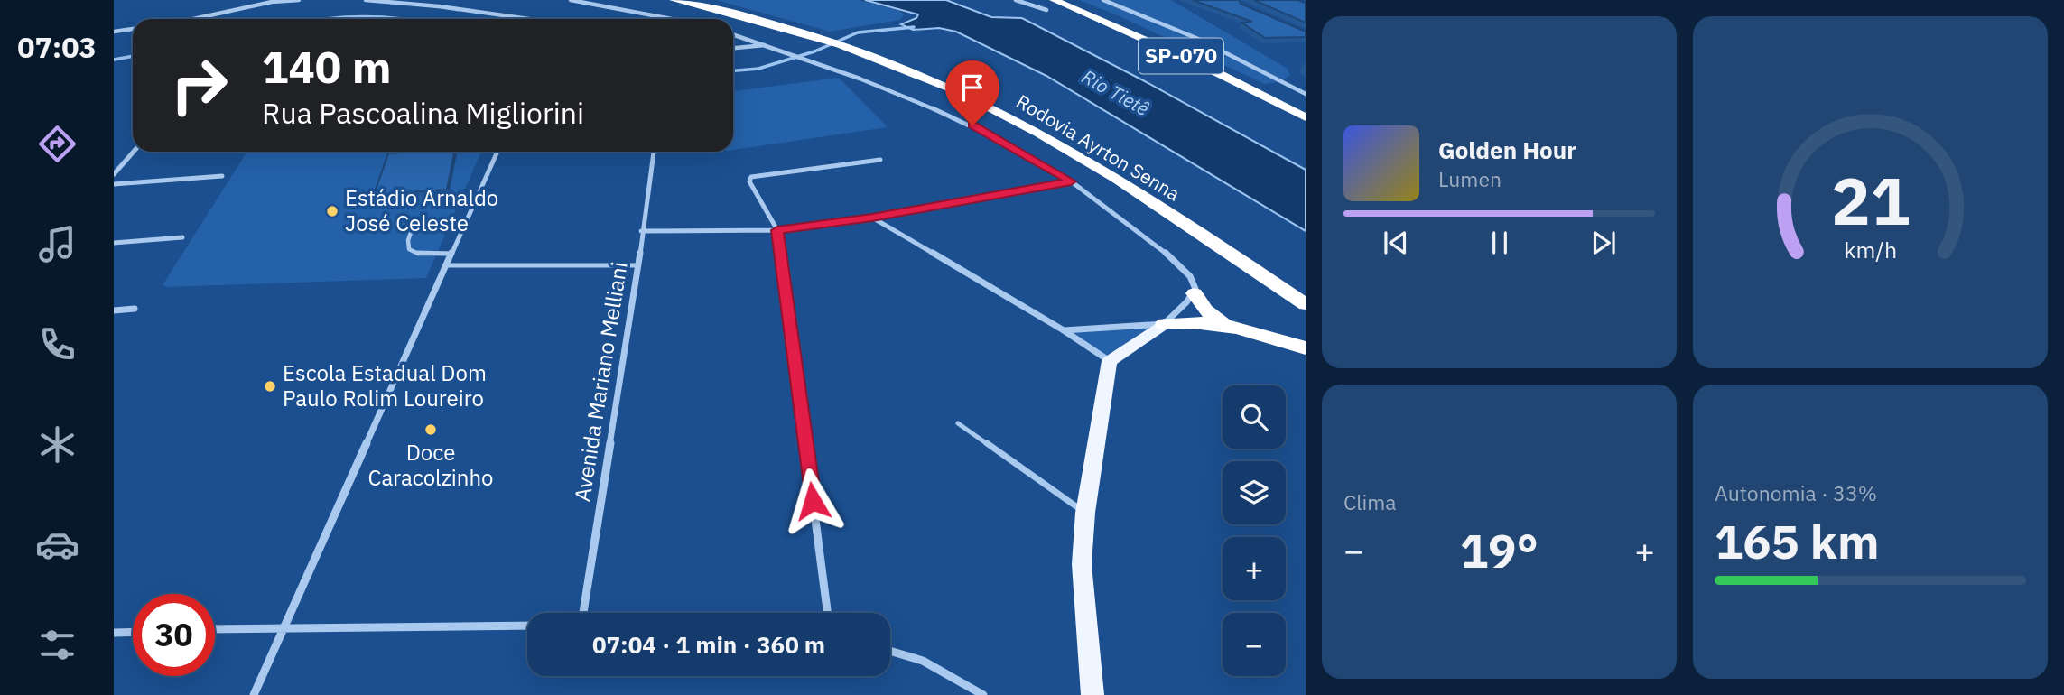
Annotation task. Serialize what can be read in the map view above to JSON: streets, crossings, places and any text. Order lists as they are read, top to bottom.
{
  "streets": {
    "highway": ["SP-070", "Rodovia Ayrton Senna"],
    "street": ["Avenida Mariano Melliani"]
  },
  "water": ["Rio Tietê"],
  "places": ["Estádio Arnaldo José Celeste", "Escola Estadual Dom Paulo Rolim Loureiro", "Doce Caracolzinho"],
  "page": {
    "tabs": "07:03",
    "turn": ["140 m", "Rua Pascoalina Migliorini"],
    "song": ["Golden Hour", "Lumen"],
    "tile": [
      "Clima",
      ["Autonomia · 33%", "165 km"]
    ],
    "map_buttons": ["+", "−"],
    "heat": ["−", "19°", "+"],
    "limit": "30",
    "trip": "07:04 · 1 min · 360 m",
    "gauge": ["21", "km/h"]
  }
}
